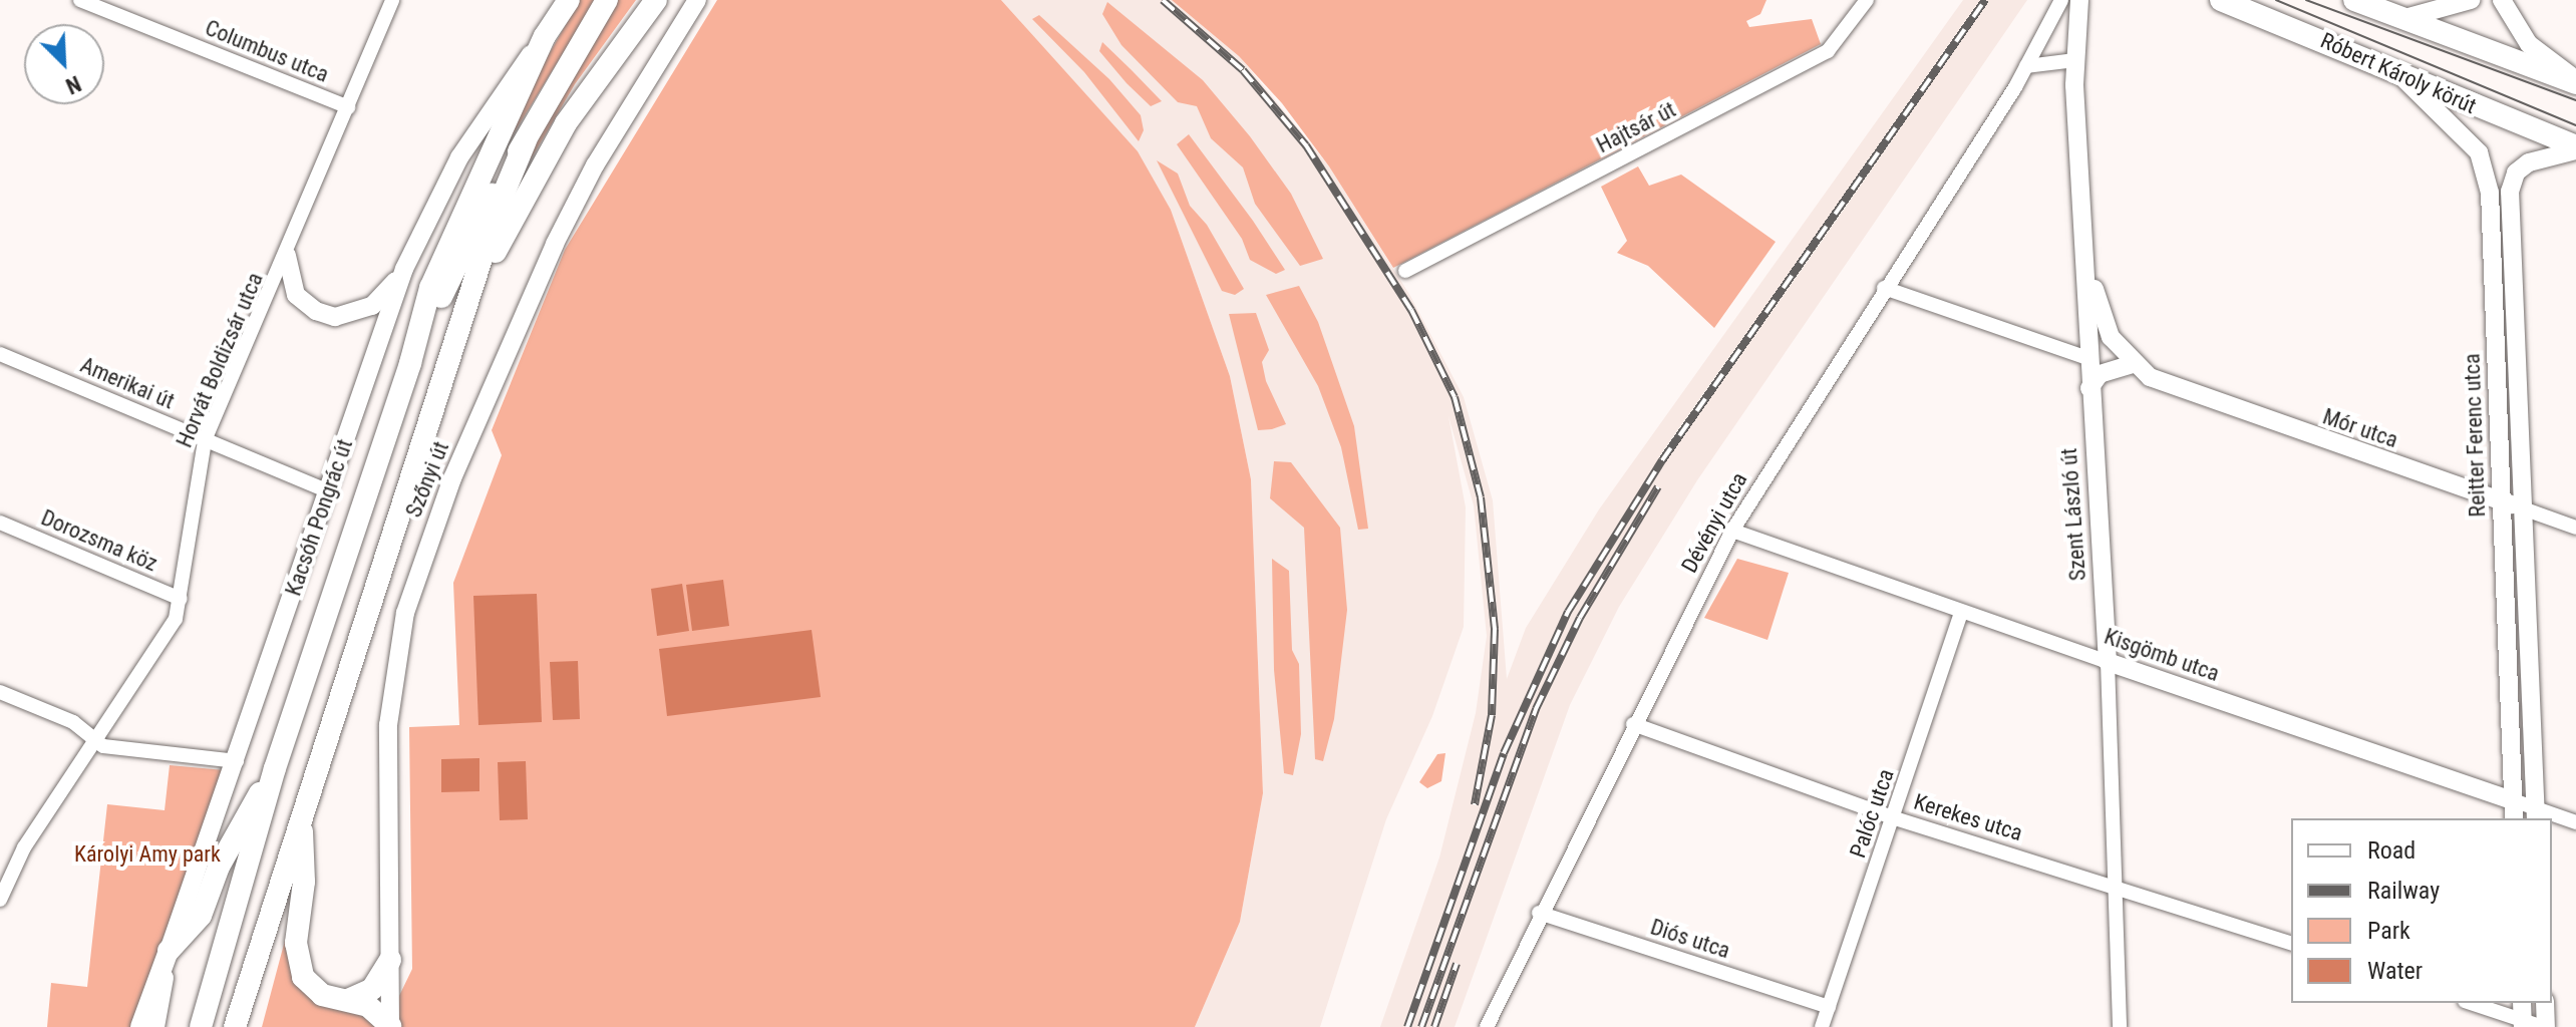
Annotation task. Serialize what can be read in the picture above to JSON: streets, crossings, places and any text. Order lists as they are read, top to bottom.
{
  "streets": {
    "main road": ["Róbert Károly körút", "Kacsóh Pongrác út"],
    "street": [
      "Columbus utca",
      "Hajtsár út",
      "Horvát Boldizsár utca",
      "Amerikai út",
      "Mór utca",
      "Reitter Ferenc utca",
      "Szőnyi út",
      "Szent László út",
      "Dévényi utca",
      "Dorozsma köz",
      "Kisgömb utca",
      "Palóc utca",
      "Kerekes utca",
      "Diós utca"
    ]
  },
  "crossings": [
    ["Columbus utca", "Horvát Boldizsár utca"],
    ["Róbert Károly körút", "Reitter Ferenc utca"],
    ["Horvát Boldizsár utca", "Amerikai út"],
    ["Horvát Boldizsár utca", "Dorozsma köz"],
    ["Amerikai út", "Kacsóh Pongrác út"],
    ["Mór utca", "Reitter Ferenc utca"],
    ["Mór utca", "Szent László út"],
    ["Reitter Ferenc utca", "Kisgömb utca"],
    ["Szent László út", "Kisgömb utca"],
    ["Szent László út", "Kerekes utca"],
    ["Dévényi utca", "Kisgömb utca"],
    ["Dévényi utca", "Kerekes utca"],
    ["Dévényi utca", "Diós utca"],
    ["Kisgömb utca", "Palóc utca"],
    ["Palóc utca", "Kerekes utca"],
    ["Palóc utca", "Diós utca"]
  ],
  "parks": ["Károlyi Amy park"],
  "legend": [
    "Road",
    "Railway",
    "Park",
    "Water"
  ],
  "north": "bottom right"
}
